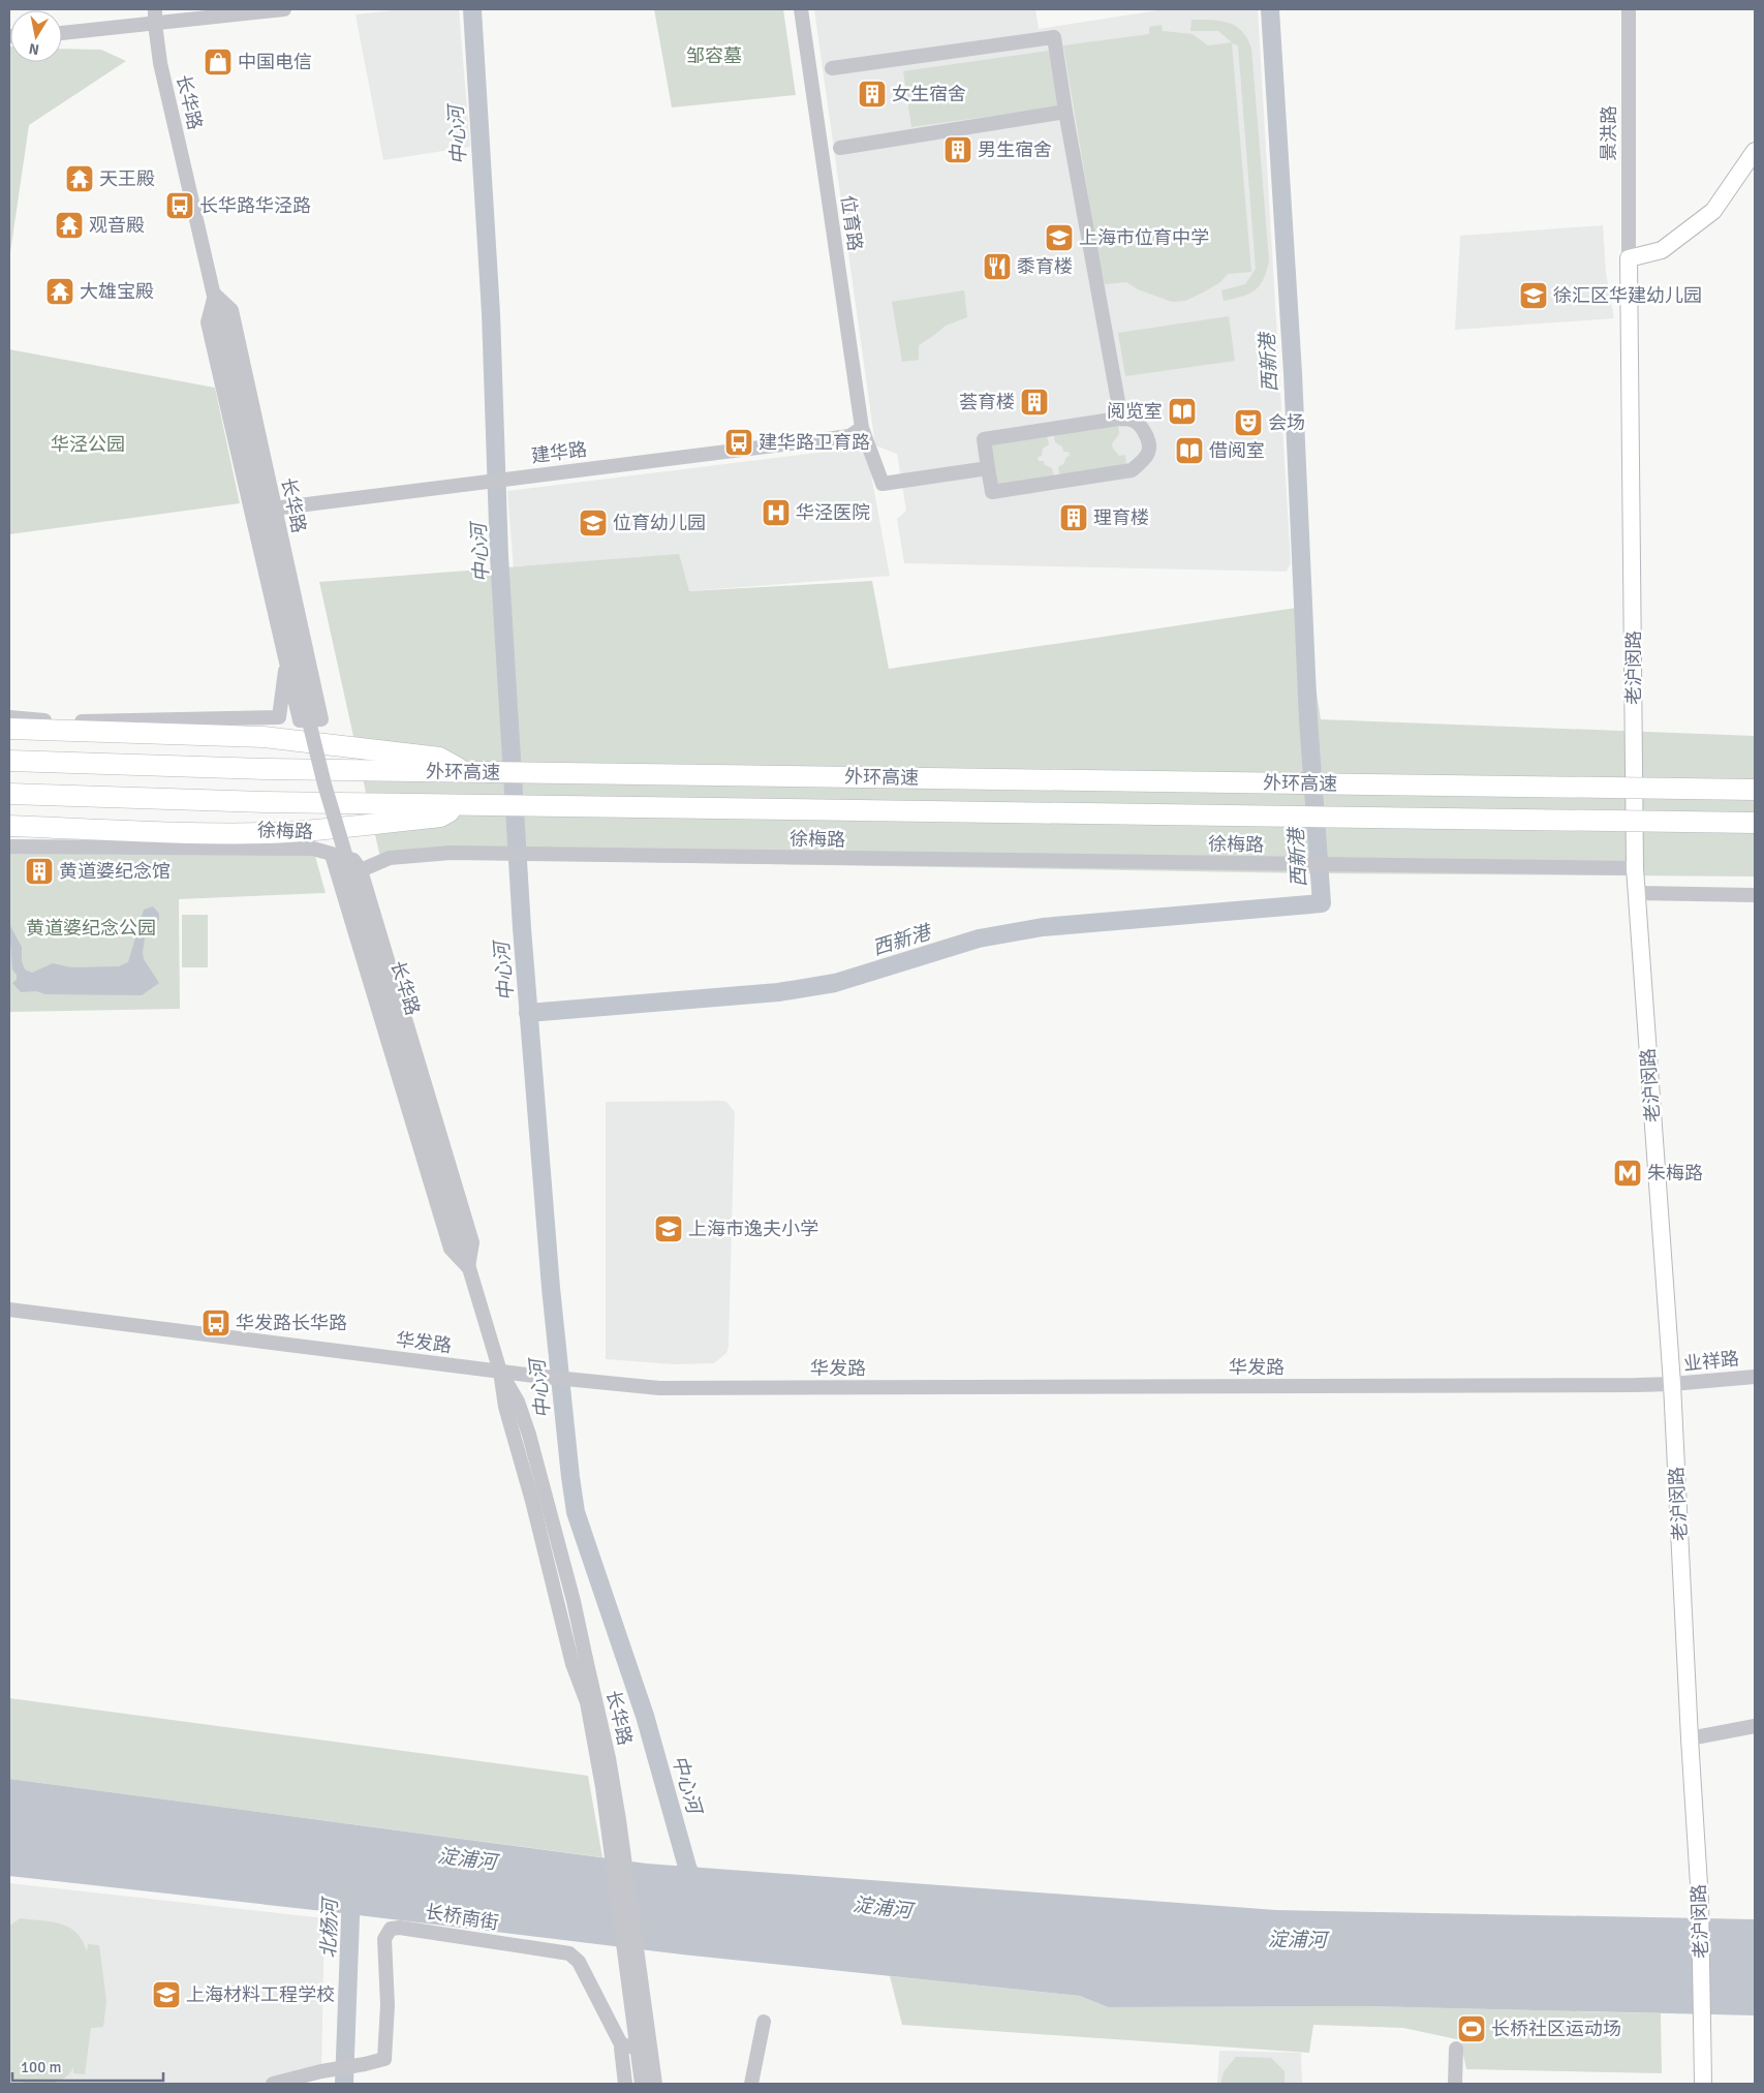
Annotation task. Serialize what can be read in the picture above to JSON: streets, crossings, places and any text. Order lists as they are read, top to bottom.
{
  "streets": {
    "highway": ["外环高速"],
    "main road": ["老沪闵路"],
    "street": [
      "长华路",
      "景洪路",
      "位育路",
      "建华路",
      "徐梅路",
      "华发路",
      "业祥路",
      "长桥南街"
    ]
  },
  "crossings": [
    ["长华路", "建华路"],
    ["长华路", "徐梅路"],
    ["长华路", "华发路"],
    ["景洪路", "老沪闵路"],
    ["位育路", "建华路"],
    ["老沪闵路", "徐梅路"],
    ["老沪闵路", "华发路"],
    ["老沪闵路", "业祥路"],
    ["华发路", "业祥路"]
  ],
  "water": [
    "中心河",
    "西新港",
    "淀浦河",
    "北杨河"
  ],
  "parks": ["邹容墓", "华泾公园", "黄道婆纪念公园"],
  "places": {
    "shop": ["中国电信"],
    "building": [
      "女生宿舍",
      "男生宿舍",
      "荟育楼",
      "理育楼",
      "黄道婆纪念馆"
    ],
    "temple": ["天王殿", "观音殿", "大雄宝殿"],
    "bus stop": ["长华路华泾路", "建华路卫育路", "华发路长华路"],
    "school or university": [
      "上海市位育中学",
      "徐汇区华建幼儿园",
      "位育幼儿园",
      "上海市逸夫小学",
      "上海材料工程学校"
    ],
    "restaurant": ["黍育楼"],
    "library": ["阅览室", "借阅室"],
    "theatre": ["会场"],
    "hospital": ["华泾医院"],
    "metro station": ["朱梅路"],
    "sports": ["长桥社区运动场"]
  },
  "scale_bar": "100 m",
  "north": "bottom"
}
